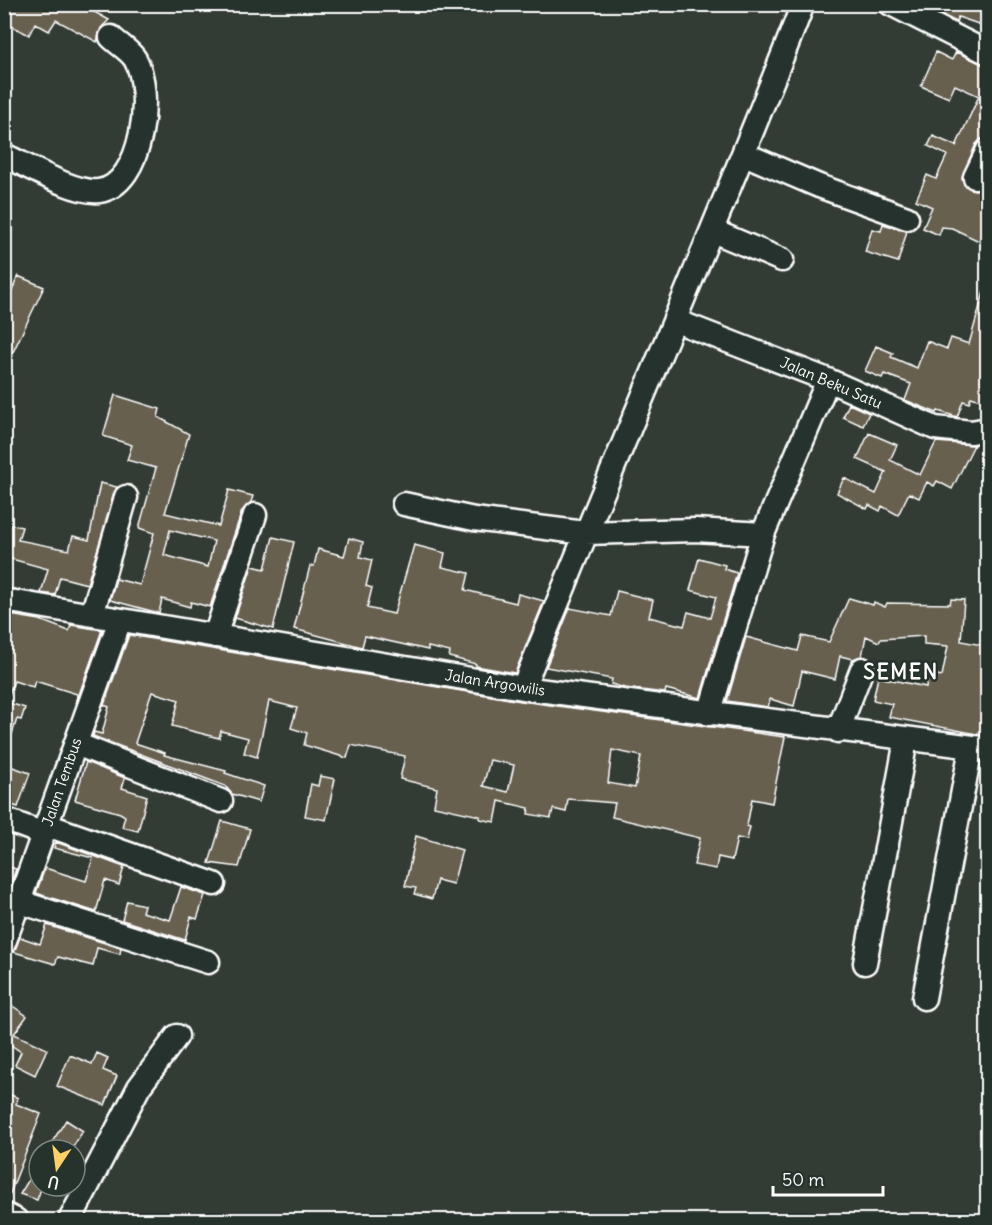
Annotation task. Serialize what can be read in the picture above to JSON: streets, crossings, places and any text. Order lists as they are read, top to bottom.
{
  "streets": {
    "street": ["Jalan Beku Satu", "Jalan Argowilis", "Jalan Tembus"]
  },
  "crossings": [
    ["Jalan Argowilis", "Jalan Tembus"]
  ],
  "districts": ["SEMEN"],
  "scale_bar": "50 m",
  "north": "bottom"
}
